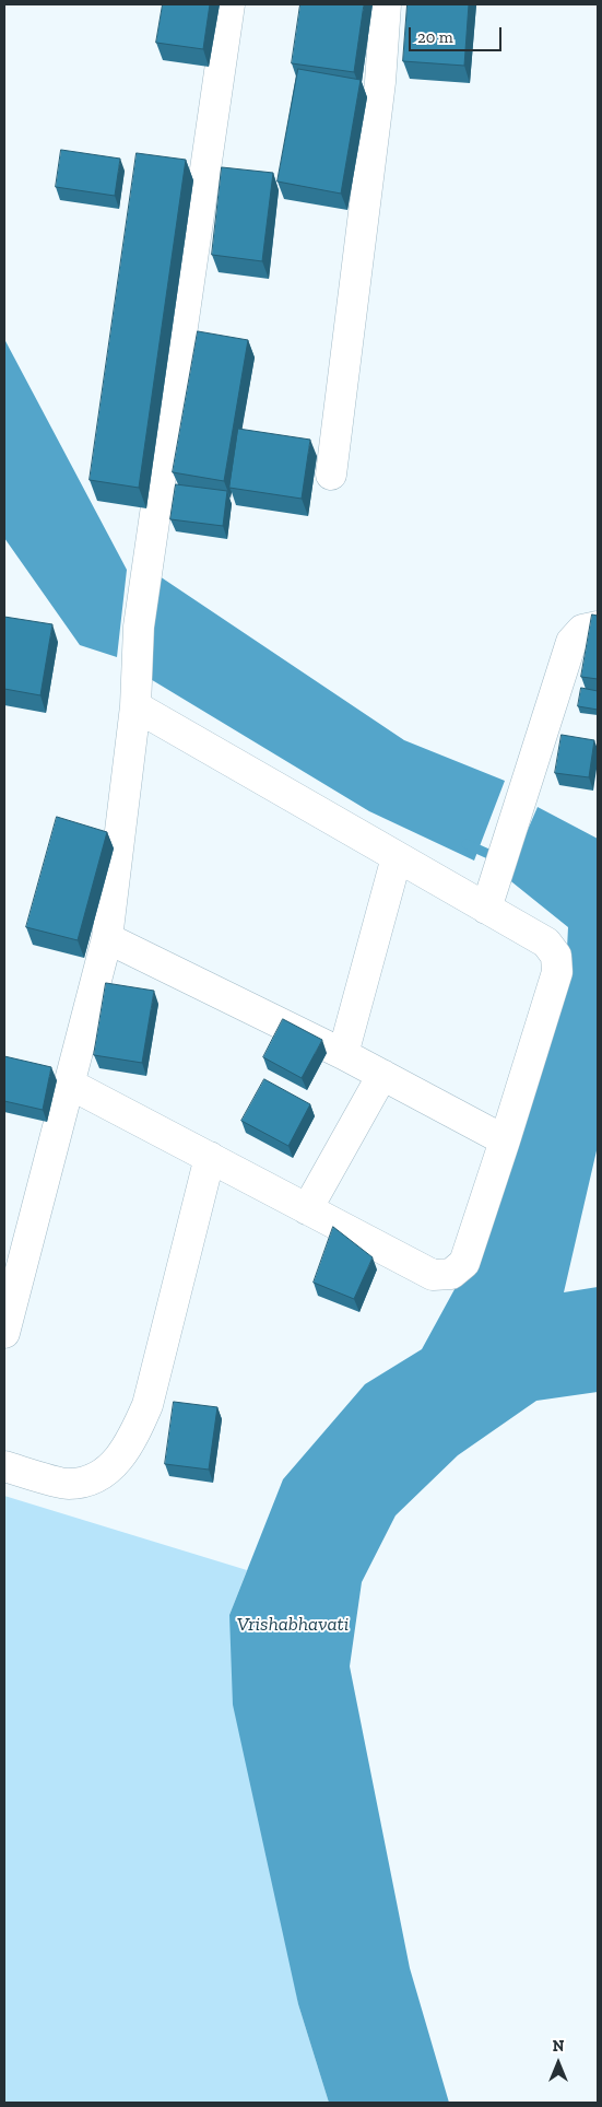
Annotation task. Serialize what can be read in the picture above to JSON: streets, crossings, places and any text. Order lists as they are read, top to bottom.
{
  "water": ["Vrishabhavati"],
  "scale_bar": "20 m",
  "north": "top"
}
